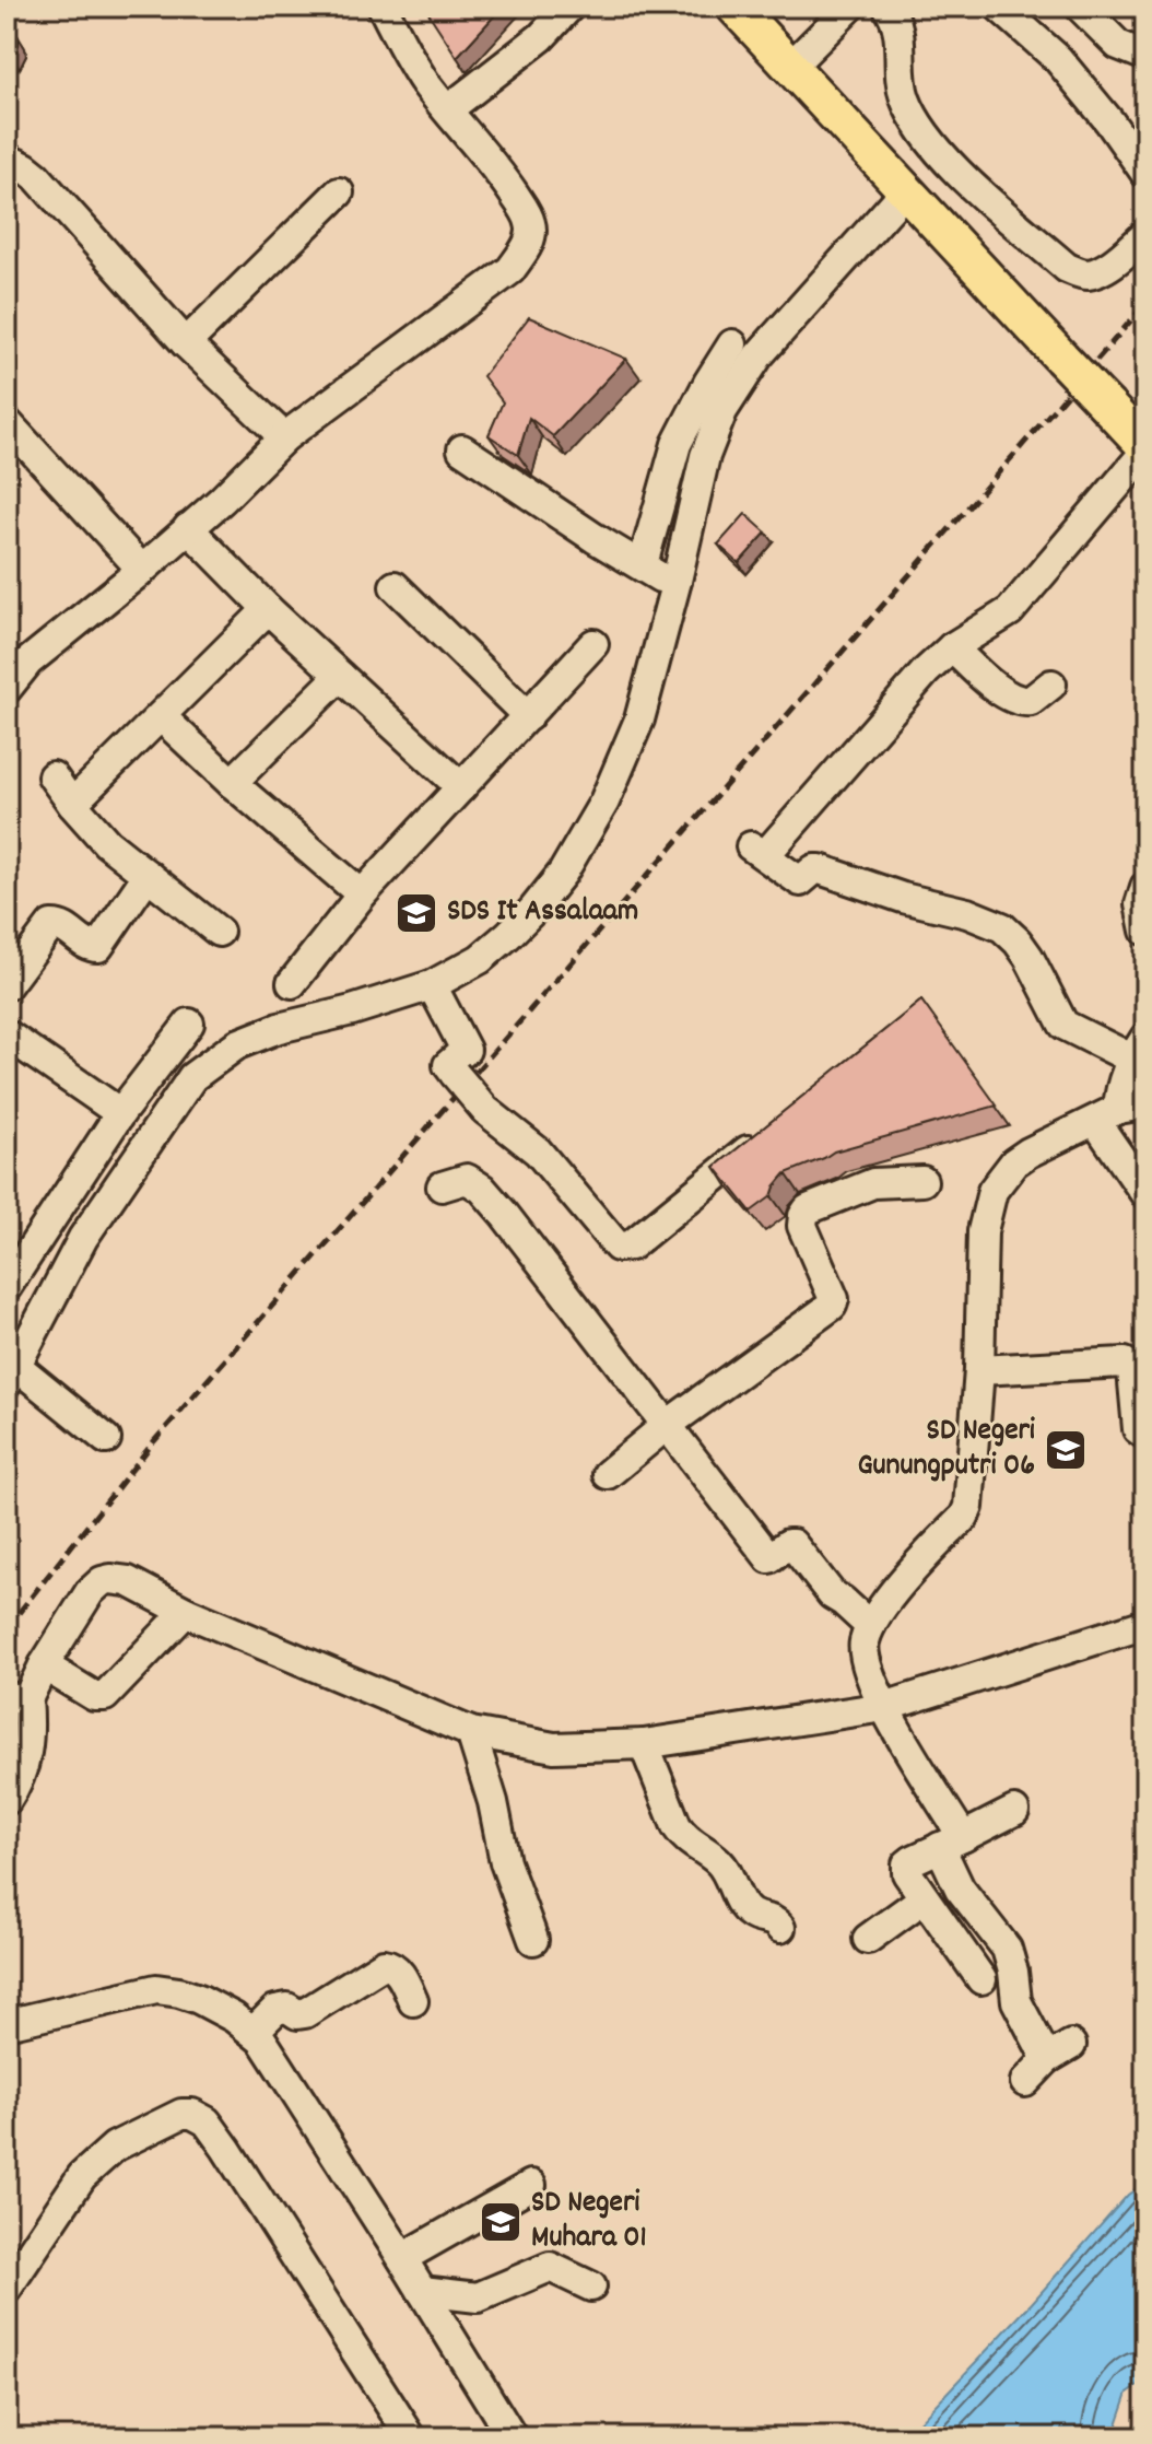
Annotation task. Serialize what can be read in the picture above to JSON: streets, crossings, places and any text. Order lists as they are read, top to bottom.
{
  "places": {
    "school or university": ["SDS It Assalaam", "SD Negeri Gunungputri 06", "SD Negeri Muhara 01"]
  }
}
